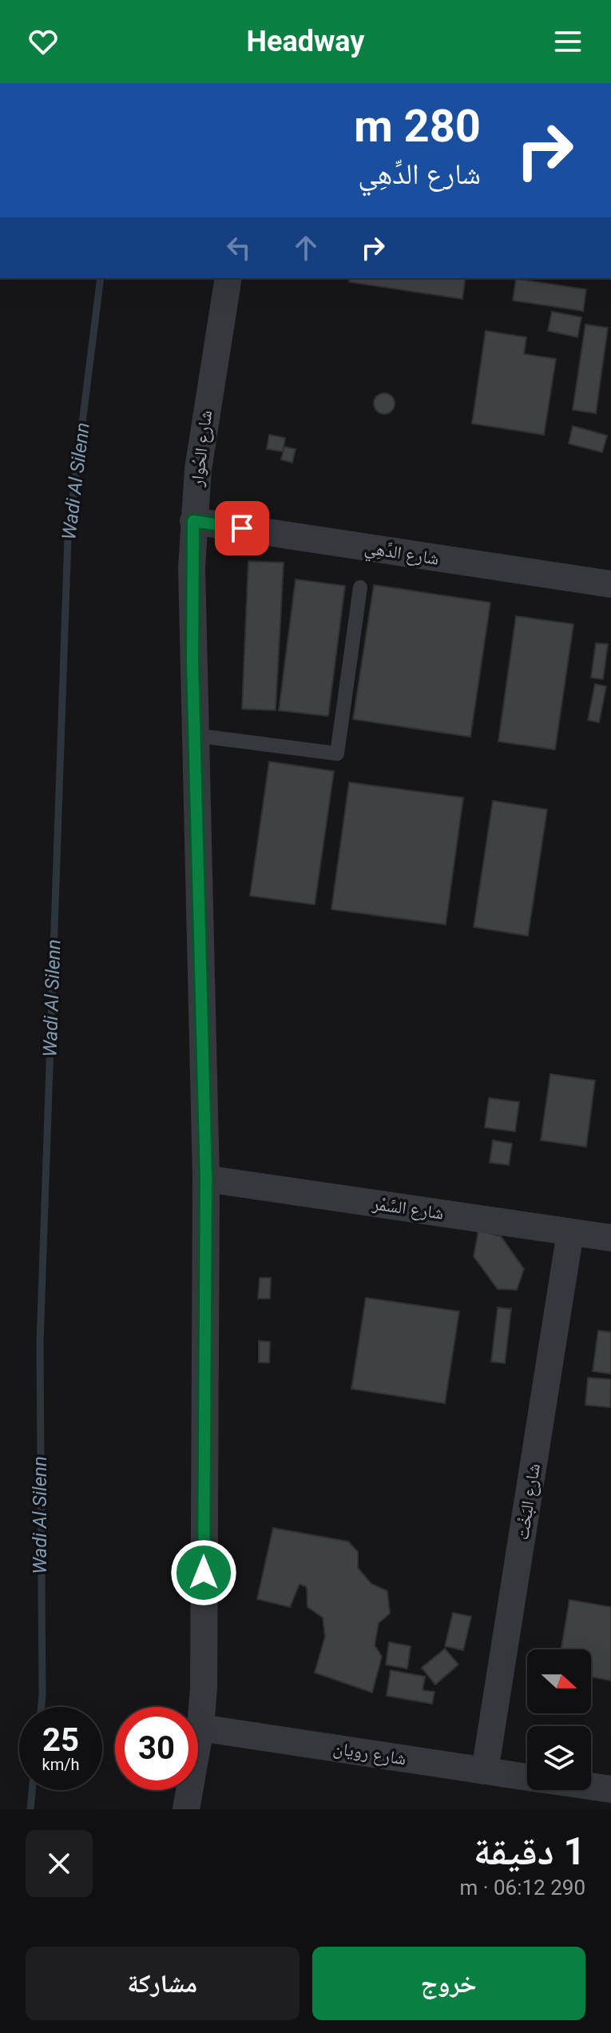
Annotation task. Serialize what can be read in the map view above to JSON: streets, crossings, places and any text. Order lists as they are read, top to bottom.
{
  "streets": {
    "street": [
      "شارع الحُوار",
      "شارع الدِّهِي",
      "شارع السَّمْر",
      "شارع البَخْت",
      "شارع رويان"
    ]
  },
  "crossings": [
    ["شارع الحُوار", "شارع الدِّهِي"],
    ["شارع الحُوار", "شارع السَّمْر"],
    ["شارع الحُوار", "شارع رويان"],
    ["شارع السَّمْر", "شارع البَخْت"],
    ["شارع البَخْت", "شارع رويان"]
  ],
  "water": ["Wadi Al Silenn"],
  "north": "right",
  "page": {
    "header": "Headway",
    "turn": ["280 m", "شارع الدِّهِي"],
    "speed": "25 km/h",
    "limit": "30",
    "heading": ["1 دقيقة", "290 m · 06:12"],
    "buttons": ["خروج", "مشاركة"]
  }
}
